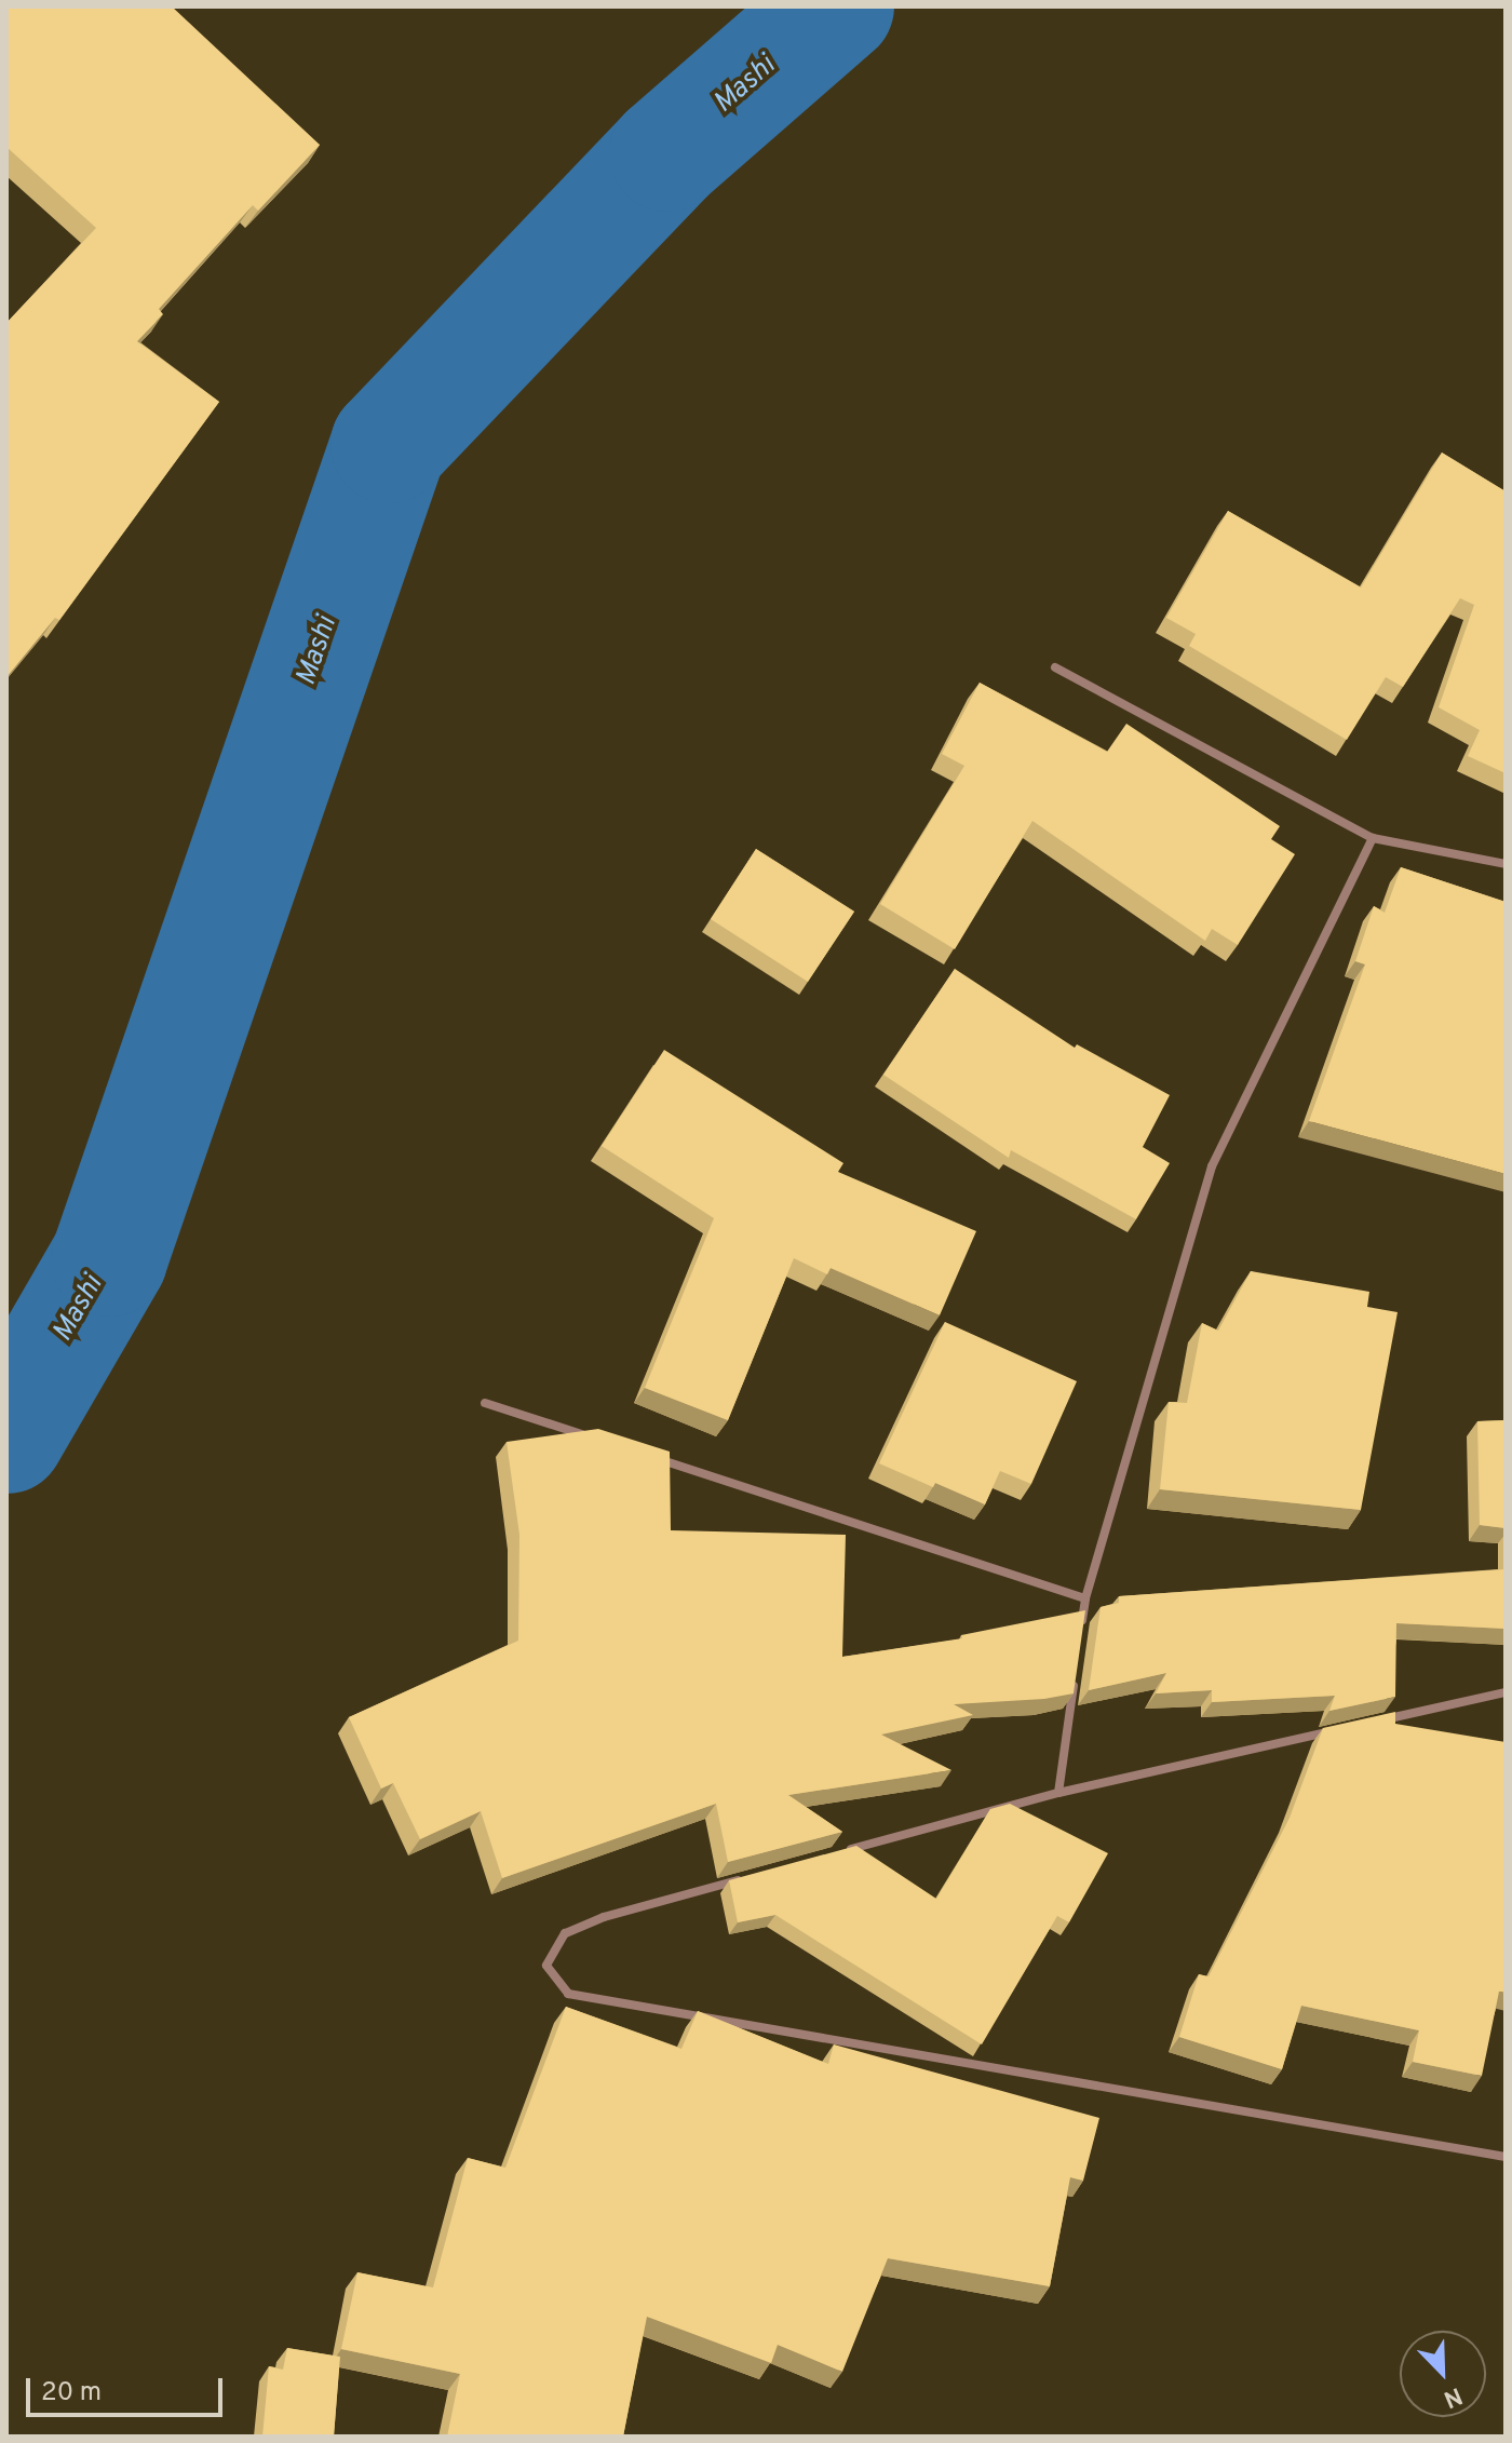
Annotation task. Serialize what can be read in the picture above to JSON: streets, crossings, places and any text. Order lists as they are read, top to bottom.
{
  "water": ["Mashi"],
  "scale_bar": "20 m",
  "north": "bottom right"
}
